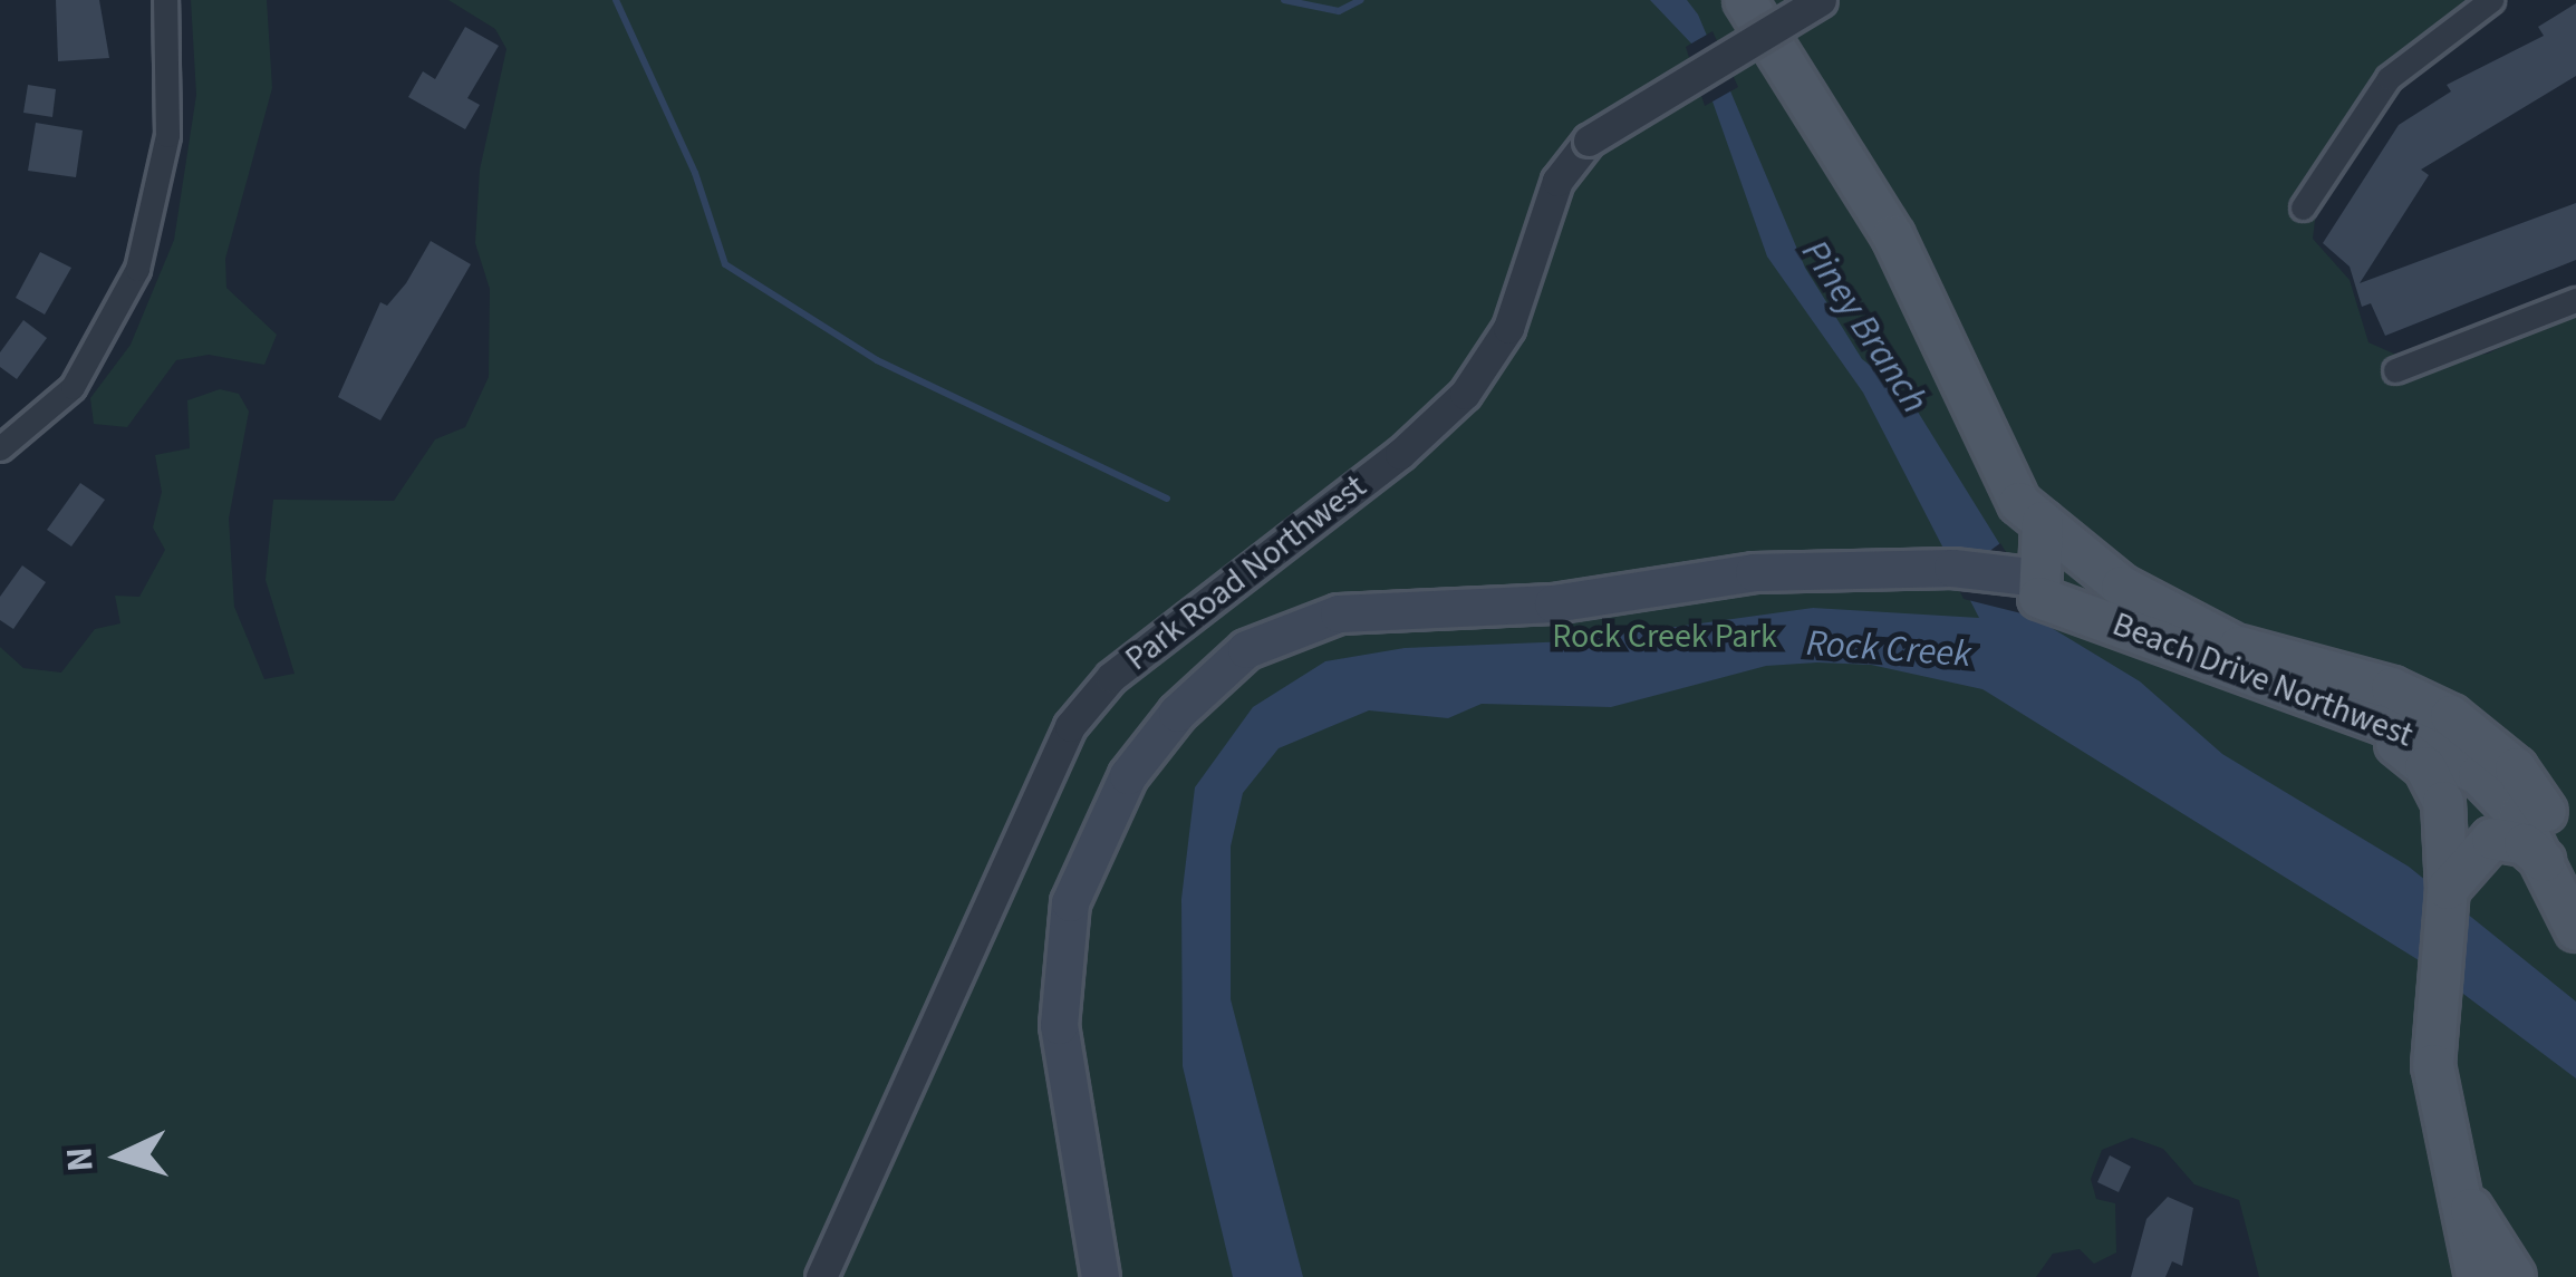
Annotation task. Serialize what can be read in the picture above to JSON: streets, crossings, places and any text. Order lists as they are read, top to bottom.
{
  "streets": {
    "main road": ["Beach Drive Northwest"],
    "street": ["Park Road Northwest"]
  },
  "water": ["Piney Branch", "Rock Creek"],
  "parks": ["Rock Creek Park"],
  "north": "left"
}
